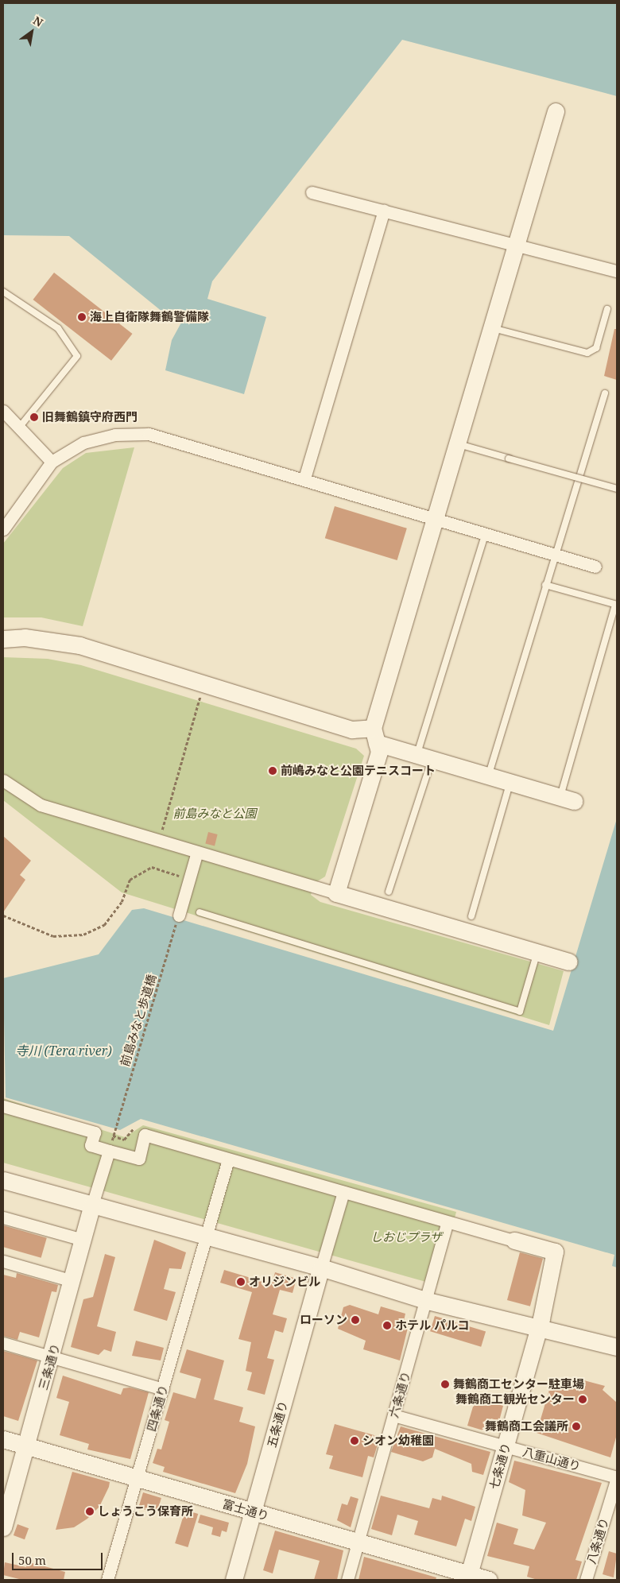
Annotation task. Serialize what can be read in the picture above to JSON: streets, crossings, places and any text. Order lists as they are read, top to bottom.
{
  "streets": {
    "street": [
      "三条通り",
      "六条通り",
      "四条通り",
      "五条通り",
      "八重山通り",
      "七条通り",
      "富士通り",
      "八条通り"
    ],
    "path": ["前島みなと歩道橋"]
  },
  "crossings": [
    ["三条通り", "富士通り"],
    ["六条通り", "八重山通り"],
    ["六条通り", "富士通り"],
    ["四条通り", "富士通り"],
    ["五条通り", "富士通り"],
    ["八重山通り", "七条通り"],
    ["八重山通り", "八条通り"],
    ["七条通り", "富士通り"]
  ],
  "water": ["寺川 (Tera river)"],
  "parks": ["前島みなと公園", "しおじプラザ"],
  "places": [
    "海上自衛隊舞鶴警備隊",
    "旧舞鶴鎮守府西門",
    "前嶋みなと公園テニスコート",
    "オリジンビル",
    "ローソン",
    "ホテル パルコ",
    "舞鶴商工センター駐車場",
    "舞鶴商工観光センター",
    "舞鶴商工会議所",
    "シオン幼稚園",
    "しょうこう保育所"
  ],
  "scale_bar": "50 m",
  "north": "top right"
}
